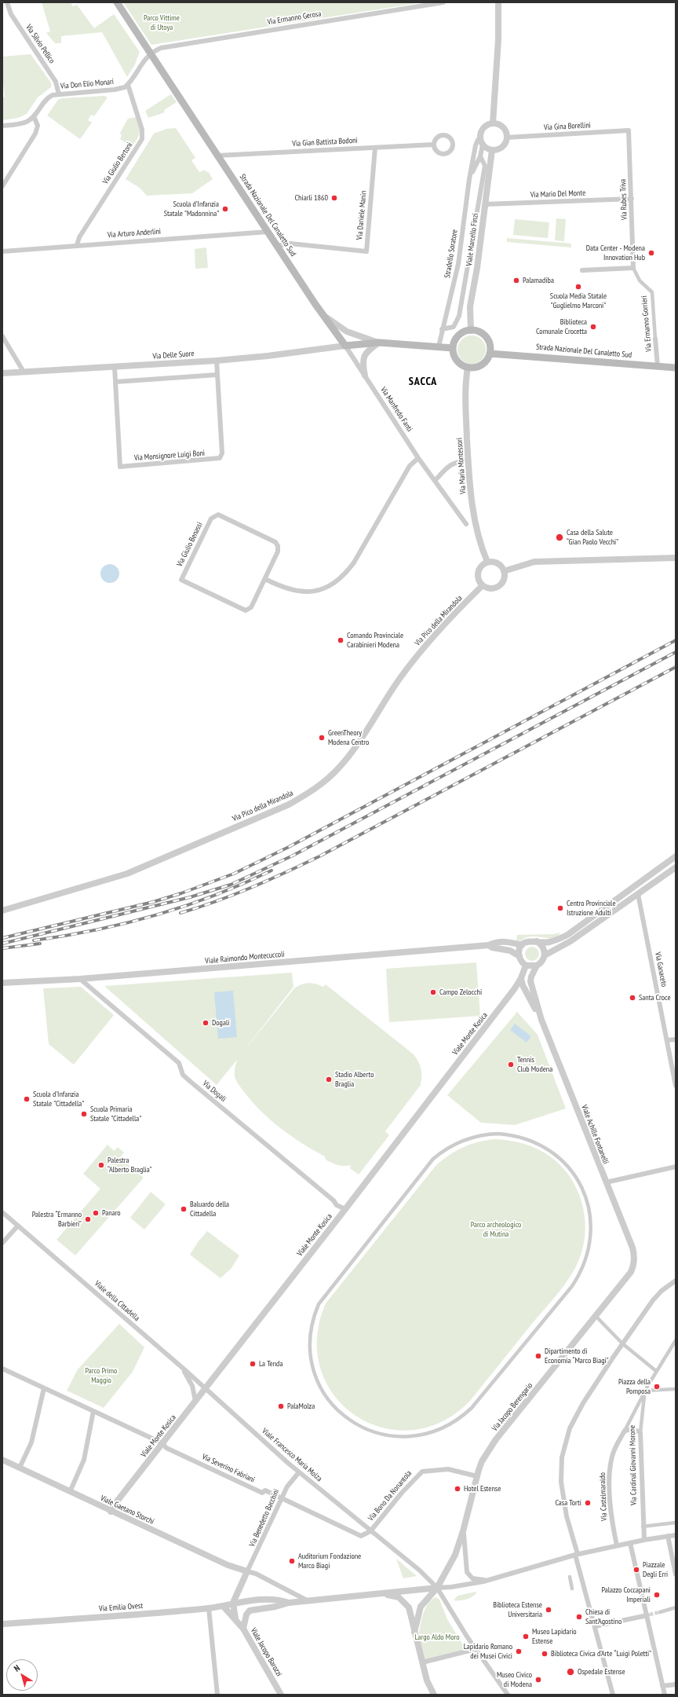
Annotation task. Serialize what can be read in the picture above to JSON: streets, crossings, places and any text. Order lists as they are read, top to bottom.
{
  "streets": {
    "main road": ["Strada Nazionale Del Canaletto Sud"],
    "street": [
      "Via Ermanno Gerosa",
      "Via Silvio Pellico",
      "Via Don Elio Monari",
      "Via Gina Borellini",
      "Via Gian Battista Bodoni",
      "Via Giulio Bertoni",
      "Via Mario Del Monte",
      "Via Rubes Triva",
      "Via Daniele Manin",
      "Via Arturo Anderlini",
      "Viale Marcello Finzi",
      "Stradello Soratore",
      "Via Ermanno Gorrieri",
      "Via Delle Suore",
      "Via Manfredo Fanti",
      "Via Monsignore Luigi Boni",
      "Via Maria Montessori",
      "Via Giulio Benassi",
      "Via Pico della Mirandola",
      "Viale Raimondo Montecuccoli",
      "Via Ganaceto",
      "Viale Monte Kosica",
      "Via Dogali",
      "Viale Achille Fontanelli",
      "Viale della Cittadella",
      "Via Jacopo Berengario",
      "Viale Francesco Maria Molza",
      "Via Cardinal Giovanni Morone",
      "Via Severino Fabriani",
      "Via Bono Da Nonantola",
      "Via Castelmaraldo",
      "Viale Gaetano Storchi",
      "Via Benedetto Bacchini",
      "Via Emilia Ovest",
      "Viale Jacopo Barozzi"
    ]
  },
  "crossings": [
    ["Via Ermanno Gerosa", "Strada Nazionale Del Canaletto Sud"],
    ["Via Silvio Pellico", "Via Don Elio Monari"],
    ["Via Don Elio Monari", "Via Giulio Bertoni"],
    ["Via Gina Borellini", "Via Rubes Triva"],
    ["Via Gina Borellini", "Viale Marcello Finzi"],
    ["Via Gina Borellini", "Stradello Soratore"],
    ["Via Gian Battista Bodoni", "Strada Nazionale Del Canaletto Sud"],
    ["Via Gian Battista Bodoni", "Via Daniele Manin"],
    ["Via Giulio Bertoni", "Via Arturo Anderlini"],
    ["Via Mario Del Monte", "Via Rubes Triva"],
    ["Via Mario Del Monte", "Viale Marcello Finzi"],
    ["Via Rubes Triva", "Via Ermanno Gorrieri"],
    ["Strada Nazionale Del Canaletto Sud", "Via Daniele Manin"],
    ["Strada Nazionale Del Canaletto Sud", "Via Arturo Anderlini"],
    ["Strada Nazionale Del Canaletto Sud", "Viale Marcello Finzi"],
    ["Strada Nazionale Del Canaletto Sud", "Via Ermanno Gorrieri"],
    ["Strada Nazionale Del Canaletto Sud", "Via Delle Suore"],
    ["Strada Nazionale Del Canaletto Sud", "Via Manfredo Fanti"],
    ["Strada Nazionale Del Canaletto Sud", "Via Maria Montessori"],
    ["Viale Marcello Finzi", "Stradello Soratore"],
    ["Viale Marcello Finzi", "Via Maria Montessori"],
    ["Via Delle Suore", "Via Manfredo Fanti"],
    ["Via Delle Suore", "Via Monsignore Luigi Boni"],
    ["Via Maria Montessori", "Via Pico della Mirandola"],
    ["Viale Raimondo Montecuccoli", "Viale Monte Kosica"],
    ["Viale Raimondo Montecuccoli", "Via Dogali"],
    ["Viale Raimondo Montecuccoli", "Viale Achille Fontanelli"],
    ["Viale Monte Kosica", "Via Dogali"],
    ["Viale Monte Kosica", "Viale Achille Fontanelli"],
    ["Viale Monte Kosica", "Viale della Cittadella"],
    ["Viale Monte Kosica", "Viale Francesco Maria Molza"],
    ["Viale Monte Kosica", "Via Severino Fabriani"],
    ["Viale Monte Kosica", "Viale Gaetano Storchi"],
    ["Viale Achille Fontanelli", "Via Jacopo Berengario"],
    ["Viale della Cittadella", "Viale Francesco Maria Molza"],
    ["Via Jacopo Berengario", "Via Bono Da Nonantola"],
    ["Viale Francesco Maria Molza", "Via Severino Fabriani"],
    ["Viale Francesco Maria Molza", "Via Bono Da Nonantola"],
    ["Viale Francesco Maria Molza", "Via Benedetto Bacchini"],
    ["Via Cardinal Giovanni Morone", "Via Castelmaraldo"],
    ["Via Severino Fabriani", "Via Bono Da Nonantola"],
    ["Via Severino Fabriani", "Via Benedetto Bacchini"],
    ["Viale Gaetano Storchi", "Via Benedetto Bacchini"]
  ],
  "districts": ["SACCA"],
  "parks": [
    "Parco Vittime di Utoya",
    "Parco archeologico di Mutina",
    "Parco Primo Maggio",
    "Largo Aldo Moro"
  ],
  "places": [
    "Chiarli 1860",
    "Scuola d'Infanzia Statale \"Madonnina\"",
    "Data Center - Modena Innovation Hub",
    "Palamadiba",
    "Scuola Media Statale \"Guglielmo Marconi\"",
    "Biblioteca Comunale Crocetta",
    "Casa della Salute “Gian Paolo Vecchi”",
    "Comando Provinciale Carabinieri Modena",
    "GreenTheory Modena Centro",
    "Centro Provinciale Istruzione Adulti",
    "Campo Zelocchi",
    "Santa Croce",
    "Dogali",
    "Tennis Club Modena",
    "Stadio Alberto Braglia",
    "Scuola d'Infanzia Statale \"Cittadella\"",
    "Scuola Primaria Statale \"Cittadella\"",
    "Palestra “Alberto Braglia”",
    "Baluardo della Cittadella",
    "Panaro",
    "Palestra “Ermanno Barbieri”",
    "Dipartimento di Economia “Marco Biagi”",
    "La Tenda",
    "Piazza della Pomposa",
    "PalaMolza",
    "Hotel Estense",
    "Casa Torti",
    "Auditorium Fondazione Marco Biagi",
    "Piazzale Degli Erri",
    "Palazzo Coccapani Imperiali",
    "Biblioteca Estense Universitaria",
    "Chiesa di Sant’Agostino",
    "Museo Lapidario Estense",
    "Lapidario Romano dei Musei Civici",
    "Biblioteca Civica d’Arte “Luigi Poletti”",
    "Ospedale Estense",
    "Museo Civico di Modena"
  ],
  "north": "top left"
}
